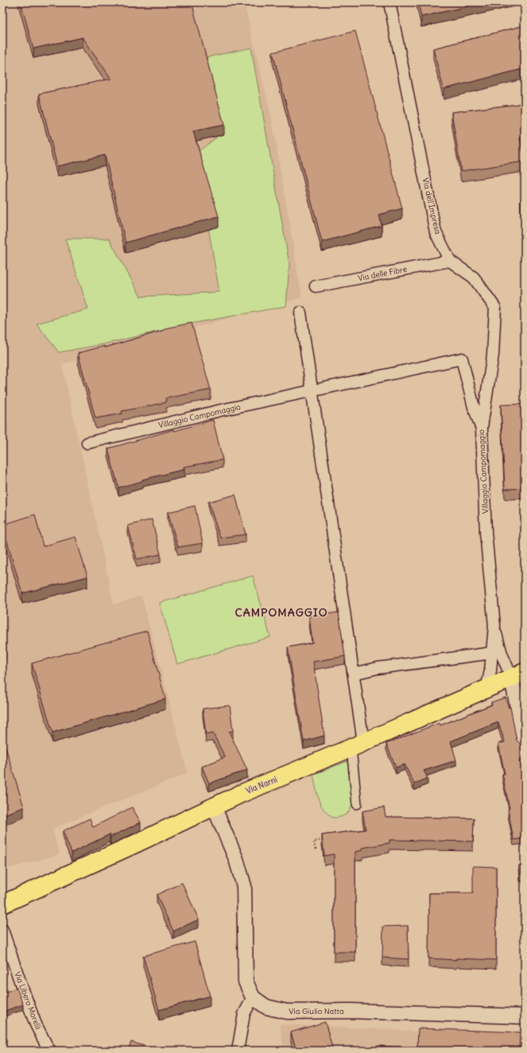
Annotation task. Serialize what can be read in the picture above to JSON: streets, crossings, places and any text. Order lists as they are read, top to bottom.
{
  "streets": {
    "main road": ["Via Narni"],
    "street": [
      "Via dell'Impresa",
      "Via delle Fibre",
      "Villaggio Campomaggio",
      "Via Libero Morelli",
      "Via Giulio Natta"
    ]
  },
  "crossings": [
    ["Via dell'Impresa", "Via delle Fibre"],
    ["Via dell'Impresa", "Villaggio Campomaggio"],
    ["Villaggio Campomaggio", "Via Narni"]
  ],
  "districts": ["CAMPOMAGGIO"]
}
